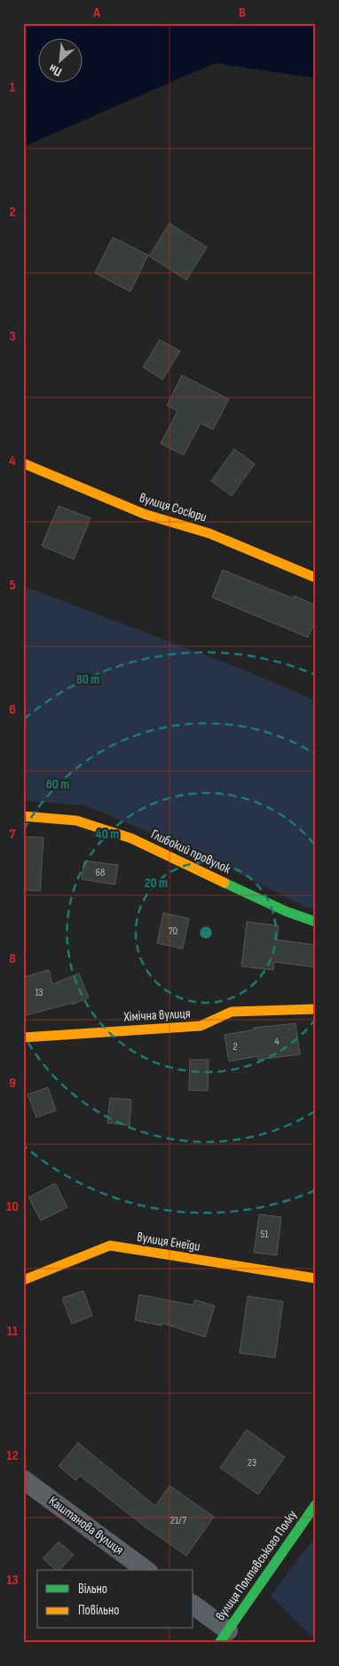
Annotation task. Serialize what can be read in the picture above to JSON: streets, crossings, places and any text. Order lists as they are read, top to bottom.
{
  "streets": {
    "street": [
      "вулиця Сосюри",
      "Глибокий провулок",
      "Хімічна вулиця",
      "вулиця Енеїди",
      "Каштанова вулиця",
      "вулиця Полтавського Полку"
    ]
  },
  "house_numbers": [
    "68",
    "70",
    "13",
    "4",
    "2",
    "51",
    "23",
    "21/7"
  ],
  "legend": ["Вільно", "Повільно"],
  "north": "bottom left",
  "grid": {
    "columns": ["A", "B"],
    "rows": [
      "1",
      "2",
      "3",
      "4",
      "5",
      "6",
      "7",
      "8",
      "9",
      "10",
      "11",
      "12",
      "13"
    ]
  },
  "rings": [
    "80 m",
    "60 m",
    "40 m",
    "20 m"
  ]
}
